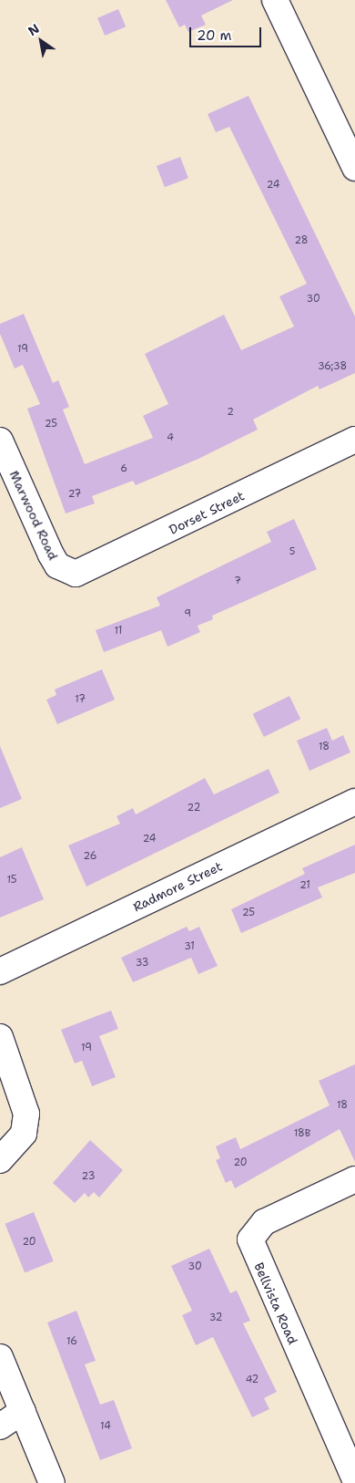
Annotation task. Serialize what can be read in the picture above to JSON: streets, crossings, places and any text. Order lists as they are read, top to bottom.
{
  "streets": {
    "street": [
      "Dorset Street",
      "Marwood Road",
      "Radmore Street",
      "Bellvista Road"
    ]
  },
  "crossings": [
    ["Dorset Street", "Marwood Road"]
  ],
  "house_numbers": [
    "24",
    "28",
    "30",
    "19",
    "36;38",
    "2",
    "25",
    "4",
    "6",
    "27",
    "5",
    "7",
    "9",
    "11",
    "17",
    "18",
    "22",
    "24",
    "26",
    "15",
    "21",
    "25",
    "31",
    "33",
    "19",
    "18",
    "18B",
    "20",
    "23",
    "20",
    "30",
    "32",
    "16",
    "42",
    "14"
  ],
  "scale_bar": "20 m",
  "north": "top left"
}
